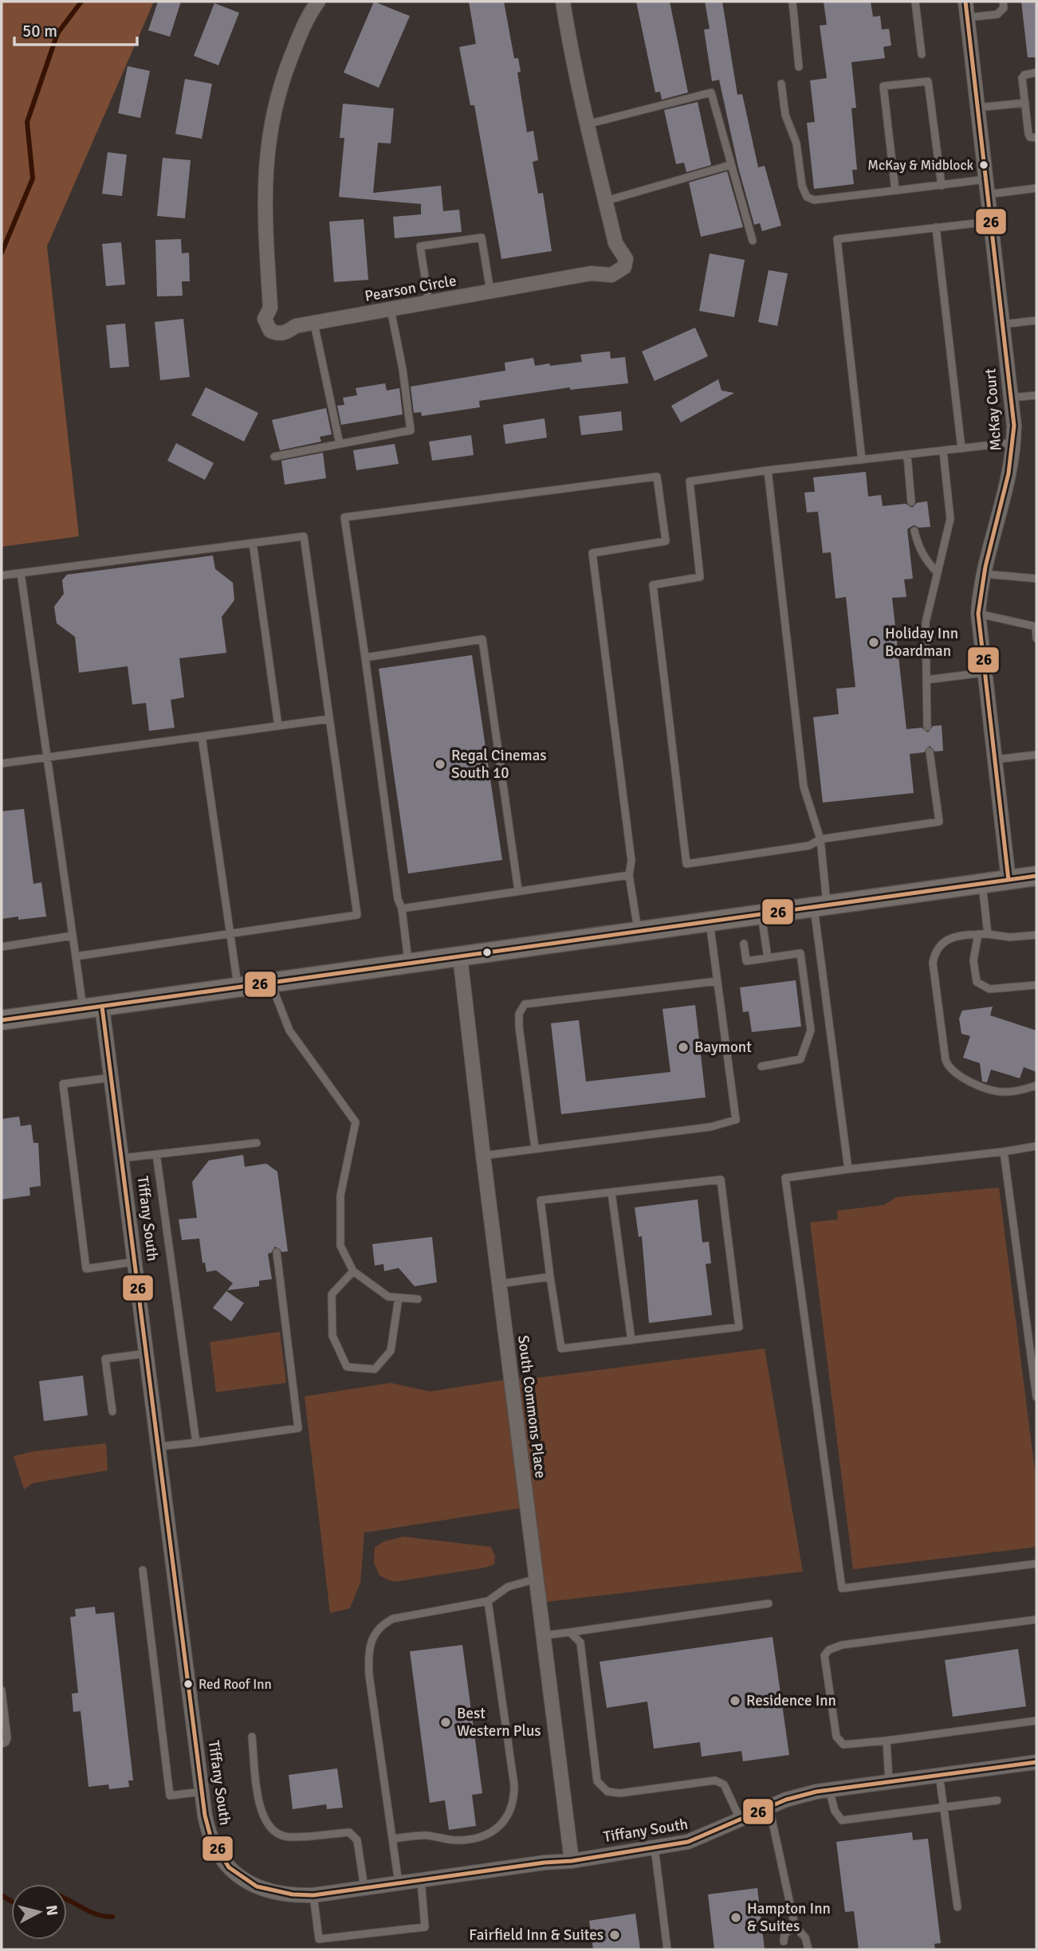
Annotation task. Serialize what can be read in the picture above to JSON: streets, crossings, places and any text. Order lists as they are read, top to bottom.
{
  "streets": {
    "street": [
      "Pearson Circle",
      "McKay Court",
      "Tiffany South",
      "South Commons Place"
    ]
  },
  "crossings": [
    ["Tiffany South", "South Commons Place"]
  ],
  "places": [
    "McKay & Midblock",
    "Holiday Inn Boardman",
    "Regal Cinemas South 10",
    "Baymont",
    "Red Roof Inn",
    "Residence Inn",
    "Best Western Plus",
    "Hampton Inn & Suites",
    "Fairfield Inn & Suites"
  ],
  "lines": ["transit line 26"],
  "scale_bar": "50 m",
  "north": "right"
}
